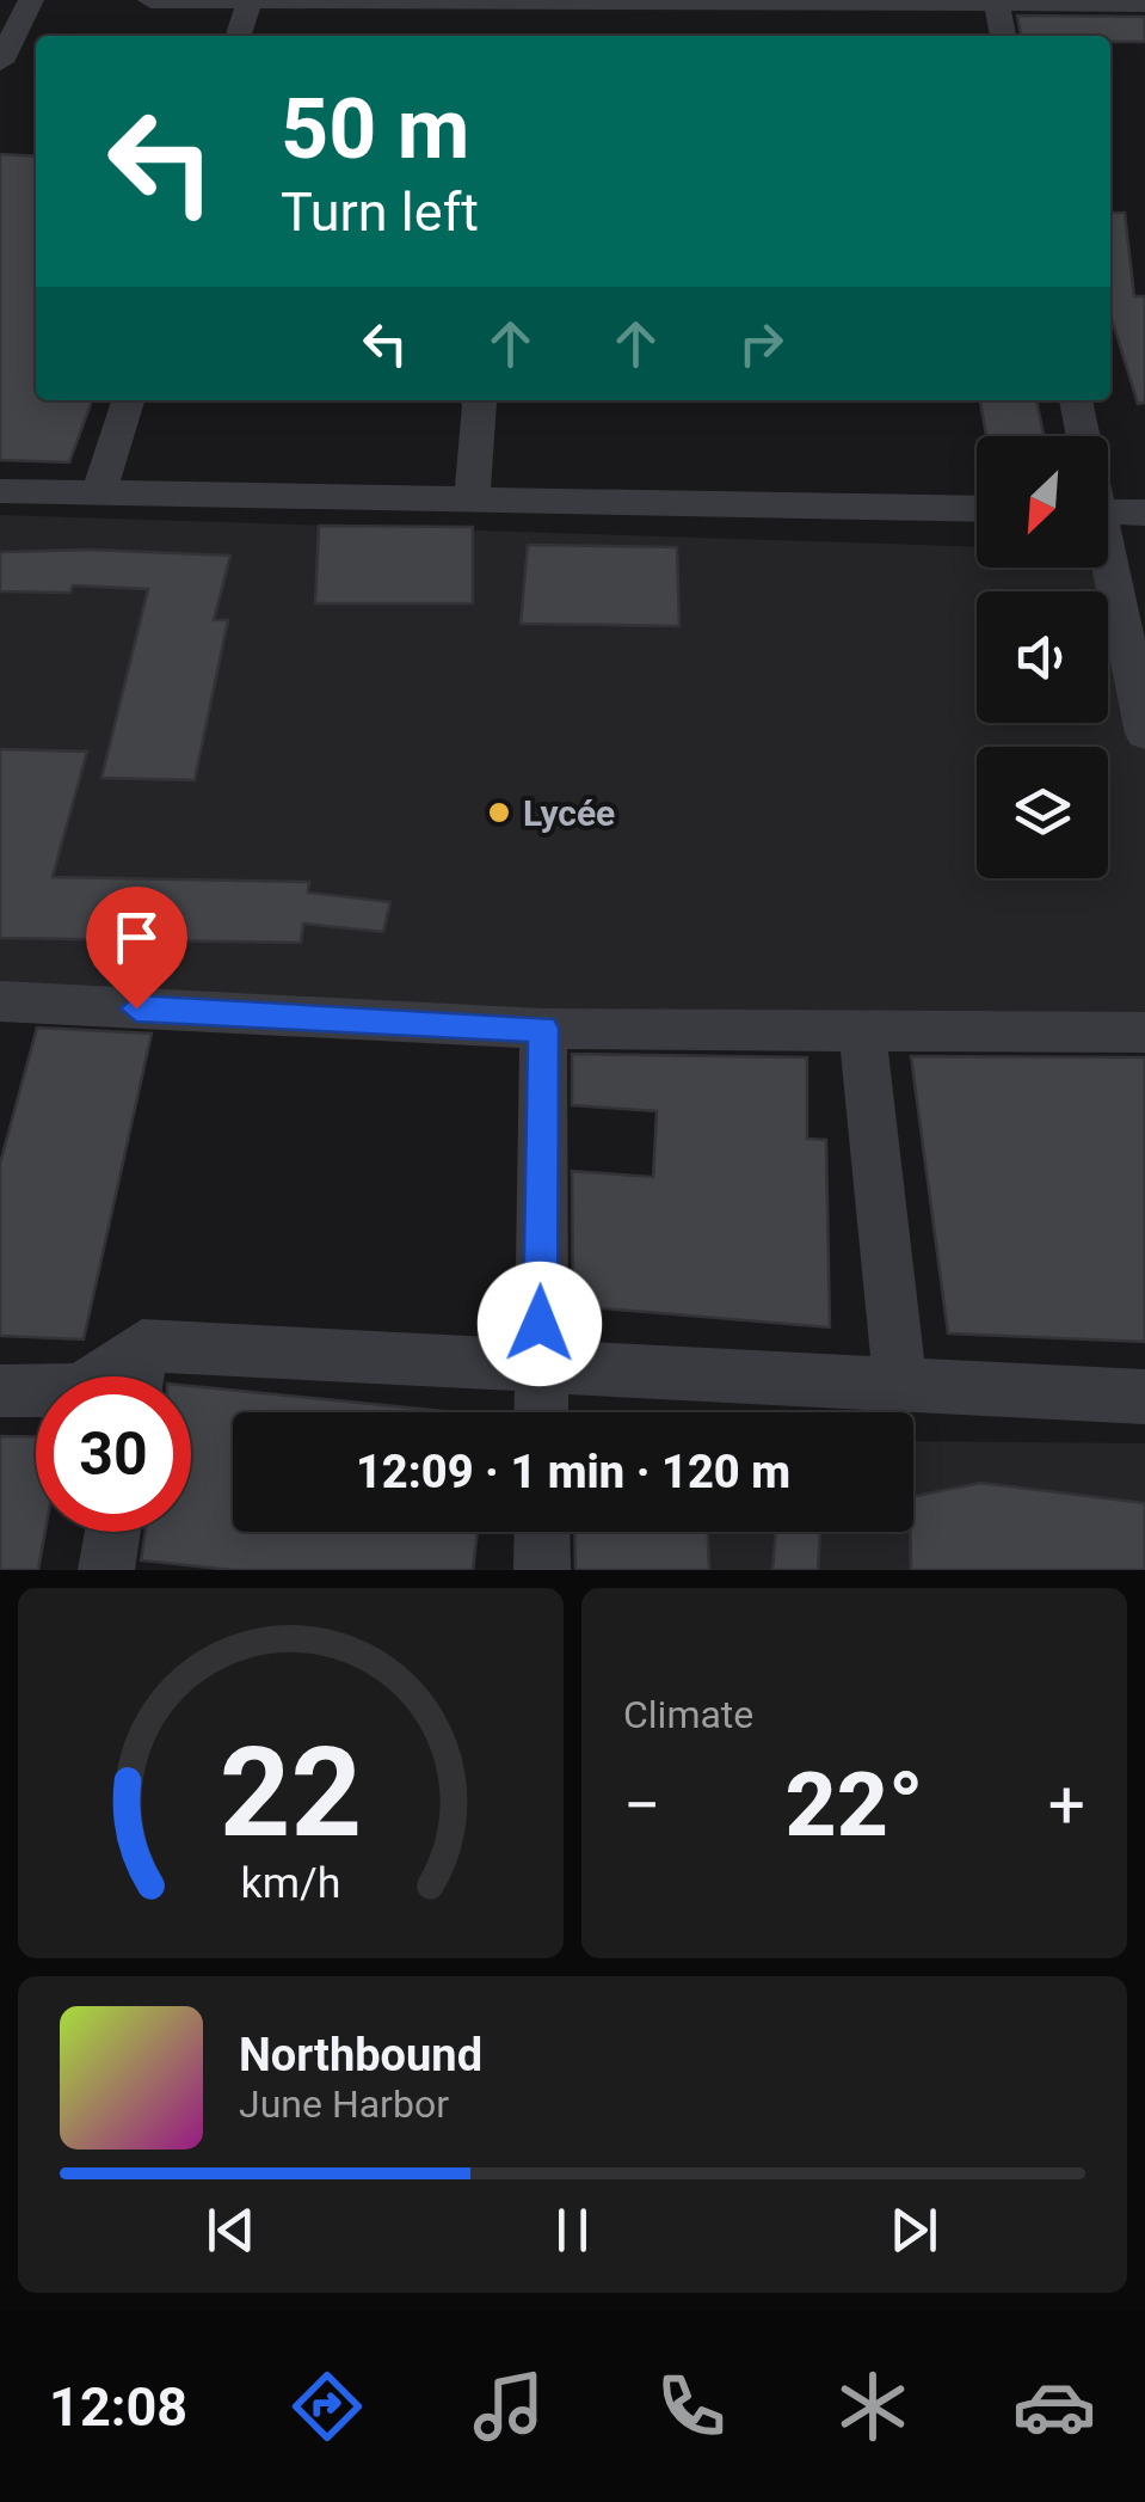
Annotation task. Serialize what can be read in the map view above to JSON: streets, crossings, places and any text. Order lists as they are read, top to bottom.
{
  "places": ["Lycée"],
  "north": "bottom left",
  "page": {
    "turn": ["50 m", "Turn left"],
    "limit": "30",
    "trip": "12:09 · 1 min · 120 m",
    "tile": "Climate",
    "heat": ["−", "22°", "+"],
    "song": ["Northbound", "June Harbor"],
    "tabs": "12:08",
    "gauge": ["22", "km/h"]
  }
}
